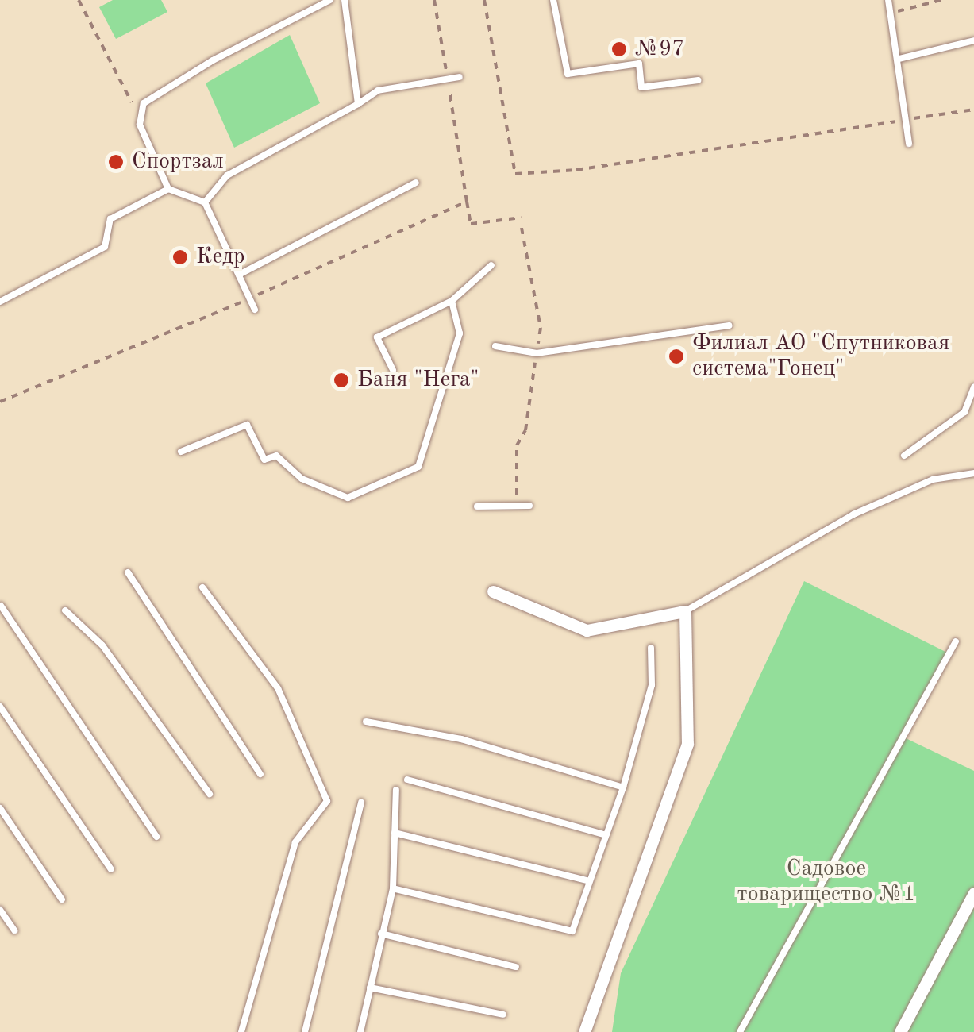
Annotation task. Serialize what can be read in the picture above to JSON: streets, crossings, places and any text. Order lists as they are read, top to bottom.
{
  "parks": ["Садовое товарищество №1"],
  "places": [
    "№97",
    "Спортзал",
    "Кедр",
    "Филиал АО \"Спутниковая система\"Гонец\"",
    "Баня \"Нега\""
  ]
}
